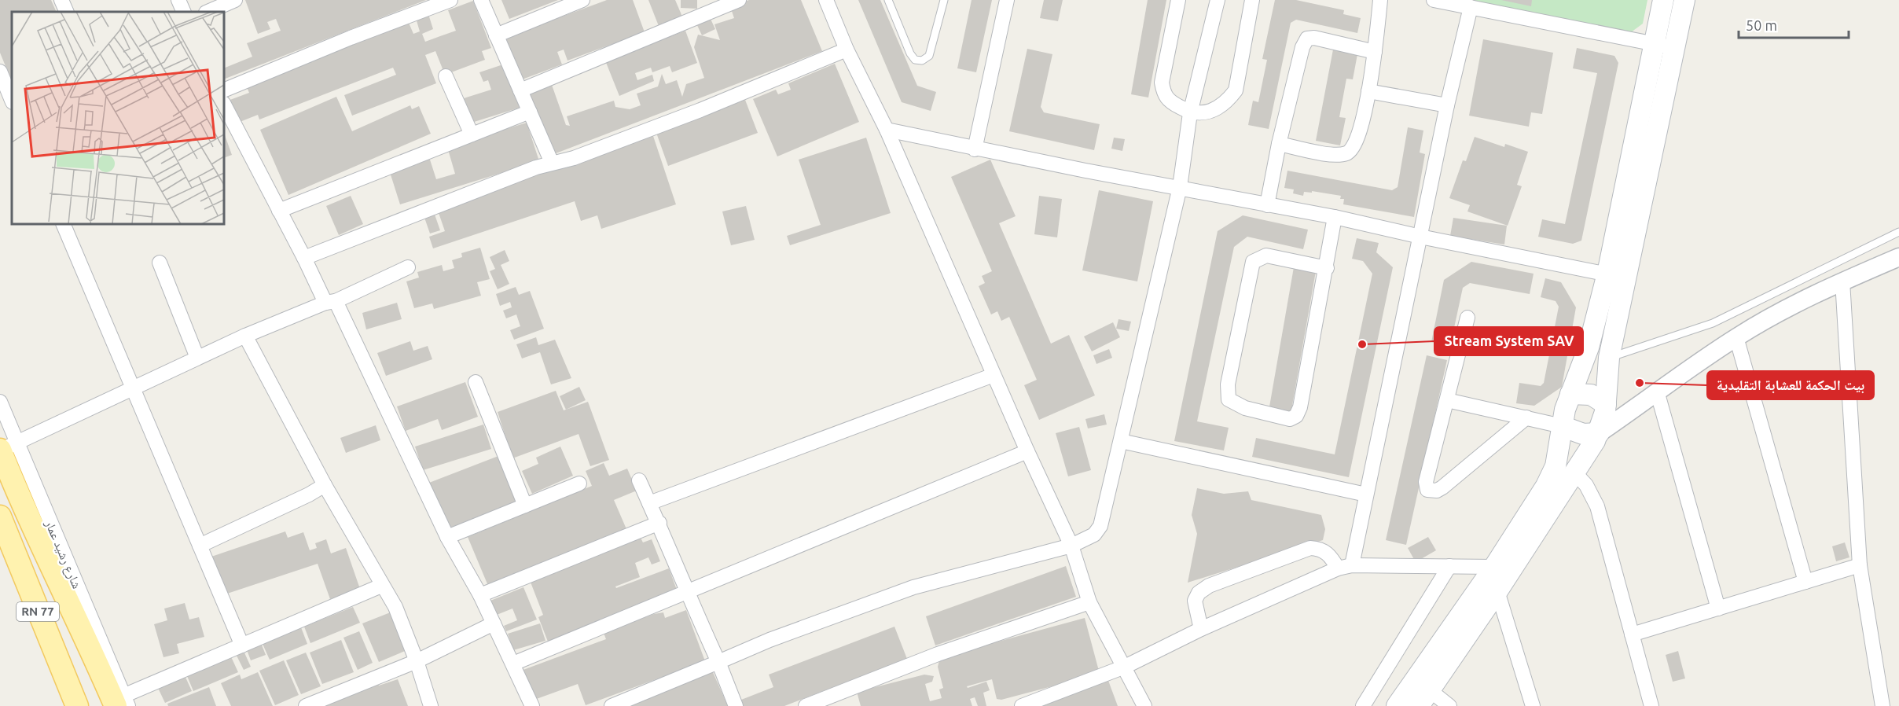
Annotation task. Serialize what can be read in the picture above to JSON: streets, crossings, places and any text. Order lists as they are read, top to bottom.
{
  "streets": {
    "main road": ["RN 77"]
  },
  "places": ["Stream System SAV", "بيت الحكمة للعشابة التقليدية"],
  "scale_bar": "50 m"
}
